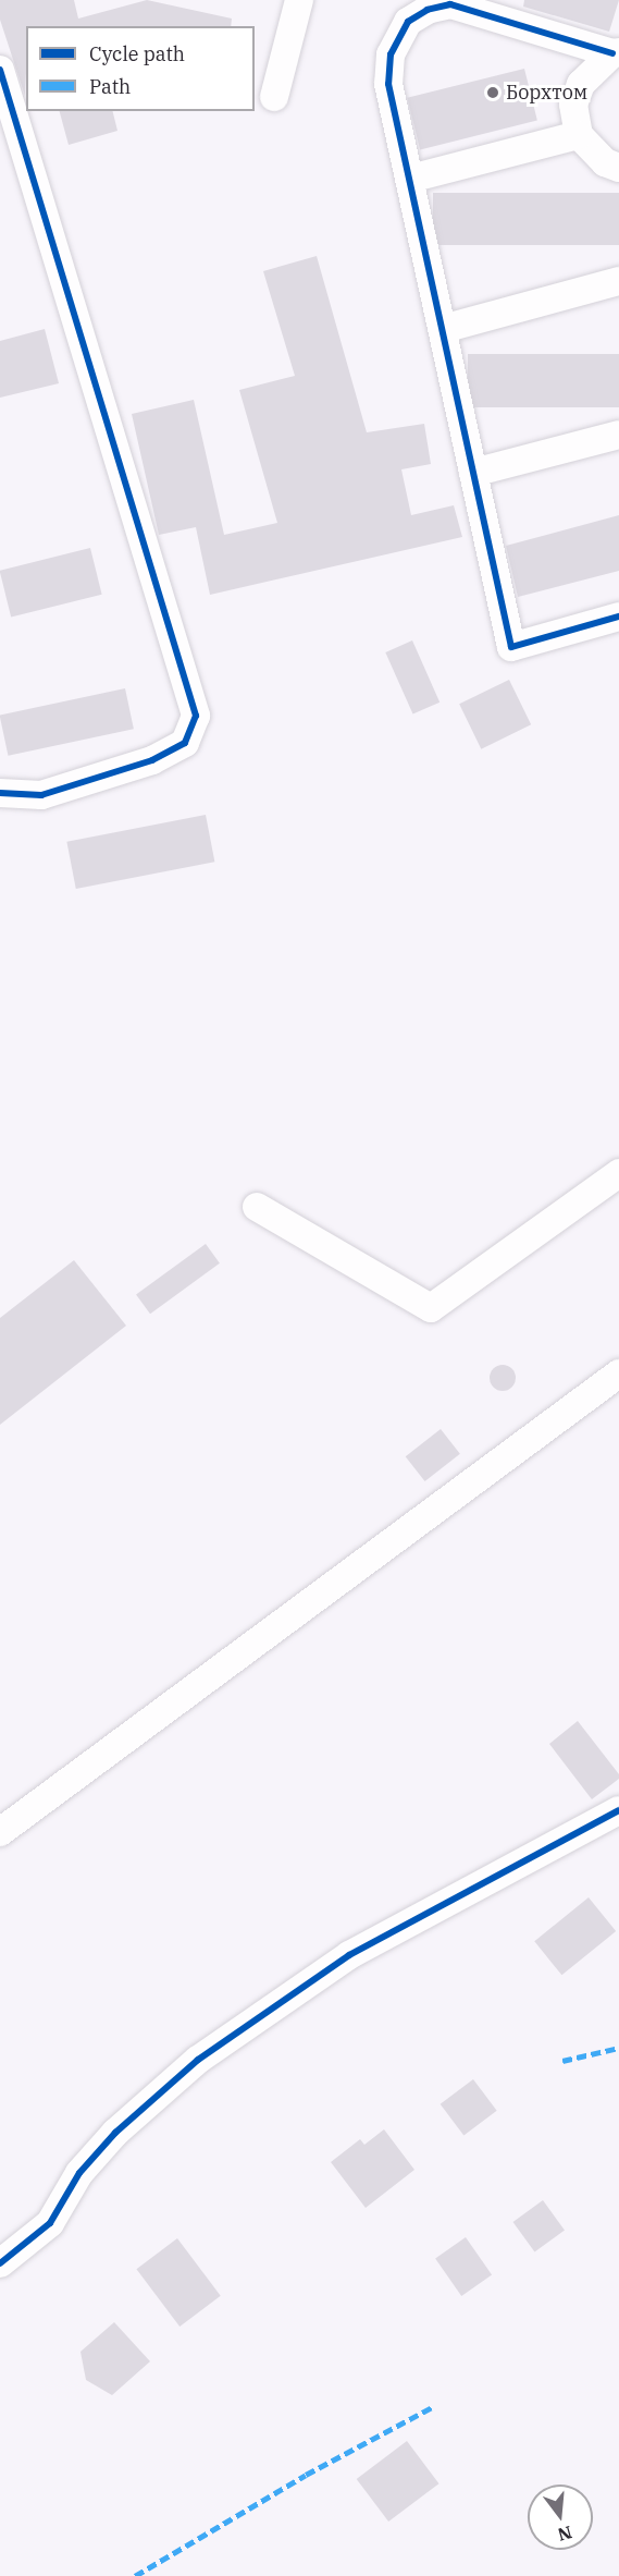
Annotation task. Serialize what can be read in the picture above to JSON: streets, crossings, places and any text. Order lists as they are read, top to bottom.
{
  "places": ["Борхтом"],
  "legend": ["Cycle path", "Path"],
  "north": "bottom"
}
